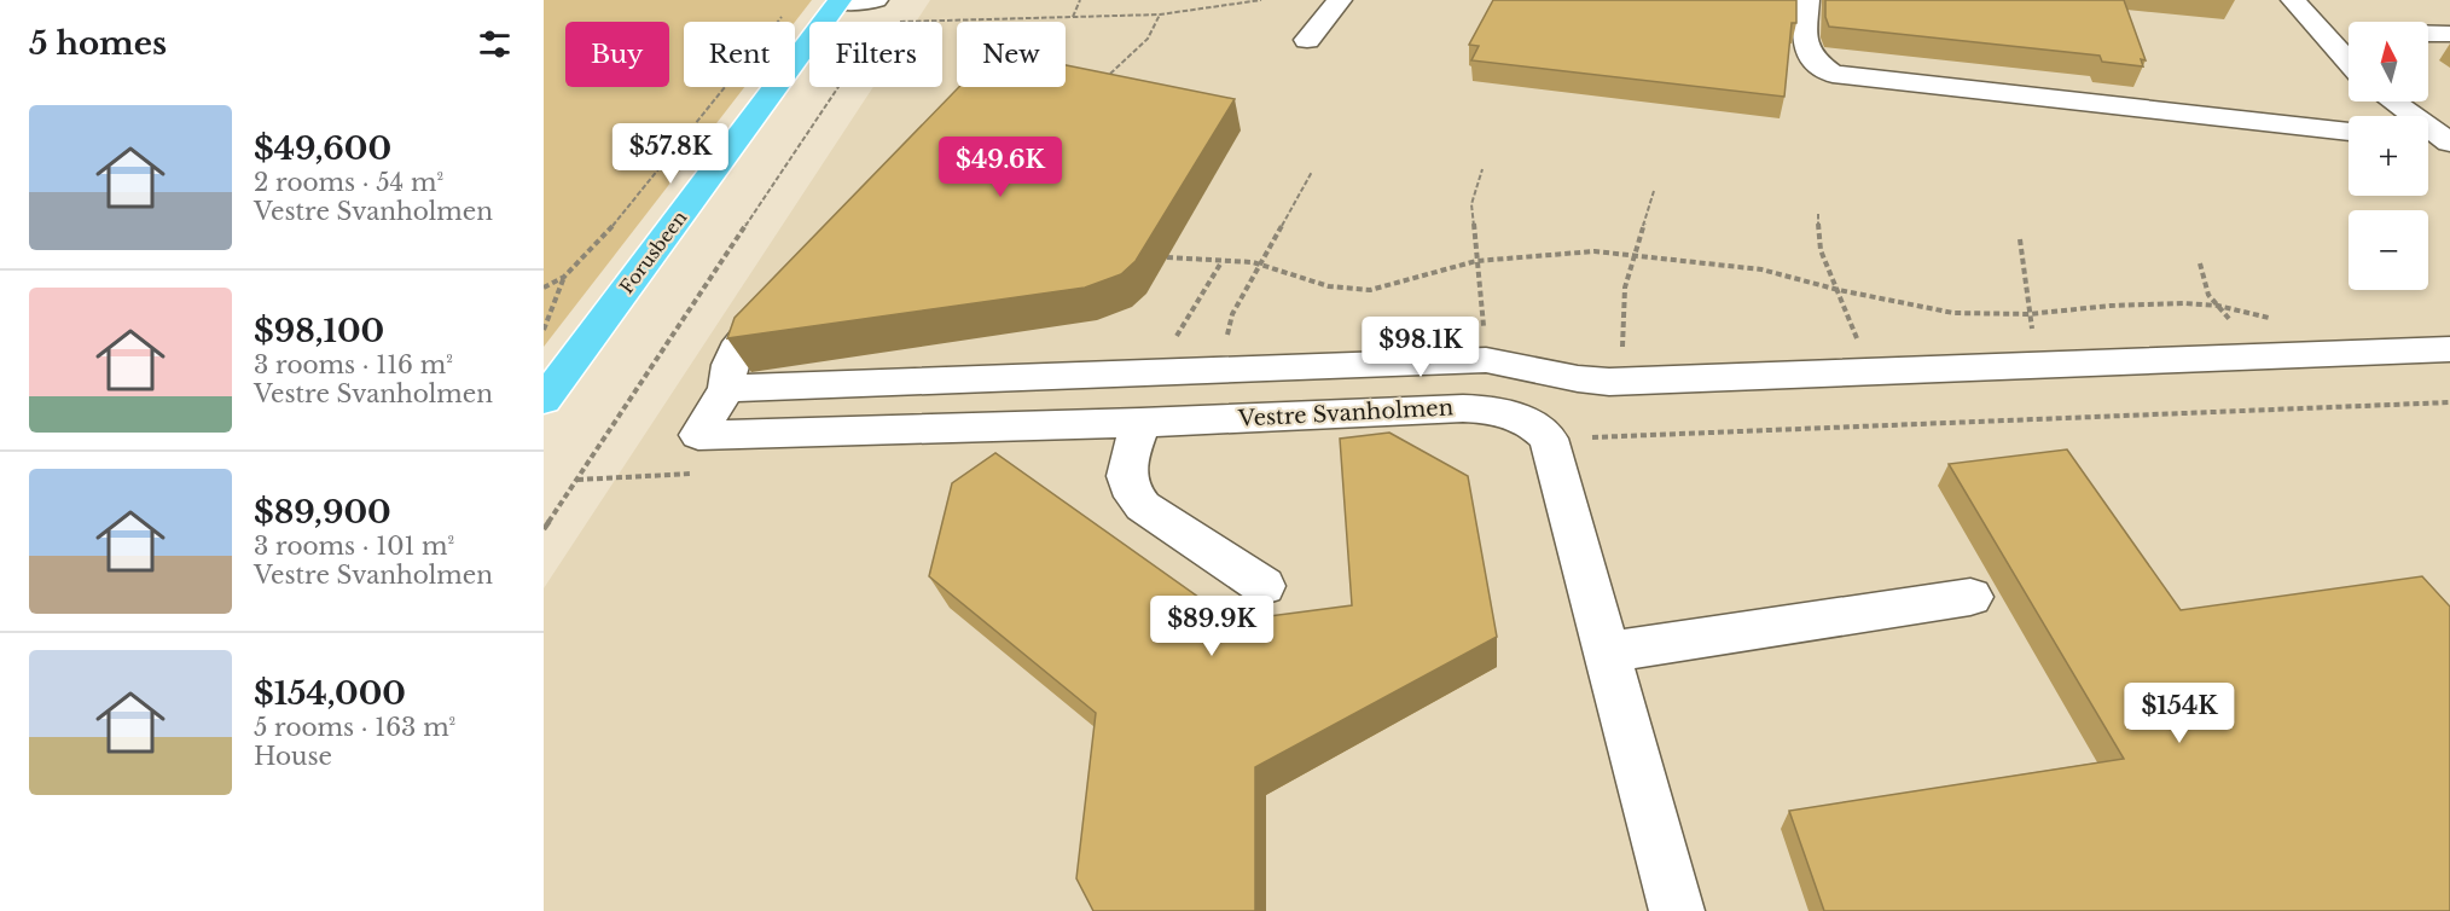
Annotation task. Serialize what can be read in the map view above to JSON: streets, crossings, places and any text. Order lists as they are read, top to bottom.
{
  "streets": {
    "main road": ["Forusbeen"],
    "street": ["Vestre Svanholmen"]
  },
  "north": "top",
  "page": {
    "heading": "5 homes",
    "map_buttons": ["+", "−"],
    "chip": [
      "Buy",
      "Rent",
      "Filters",
      "New"
    ],
    "list": [
      {
        "name": "$49,600",
        "note": "2 rooms · 54 m² · Vestre Svanholmen"
      },
      {
        "name": "$98,100",
        "note": "3 rooms · 116 m² · Vestre Svanholmen"
      },
      {
        "name": "$89,900",
        "note": "3 rooms · 101 m² · Vestre Svanholmen"
      },
      {
        "name": "$154,000",
        "note": "5 rooms · 163 m² · House"
      }
    ],
    "price": [
      "$57.8K",
      "$49.6K",
      "$98.1K",
      "$89.9K",
      "$154K"
    ]
  }
}
